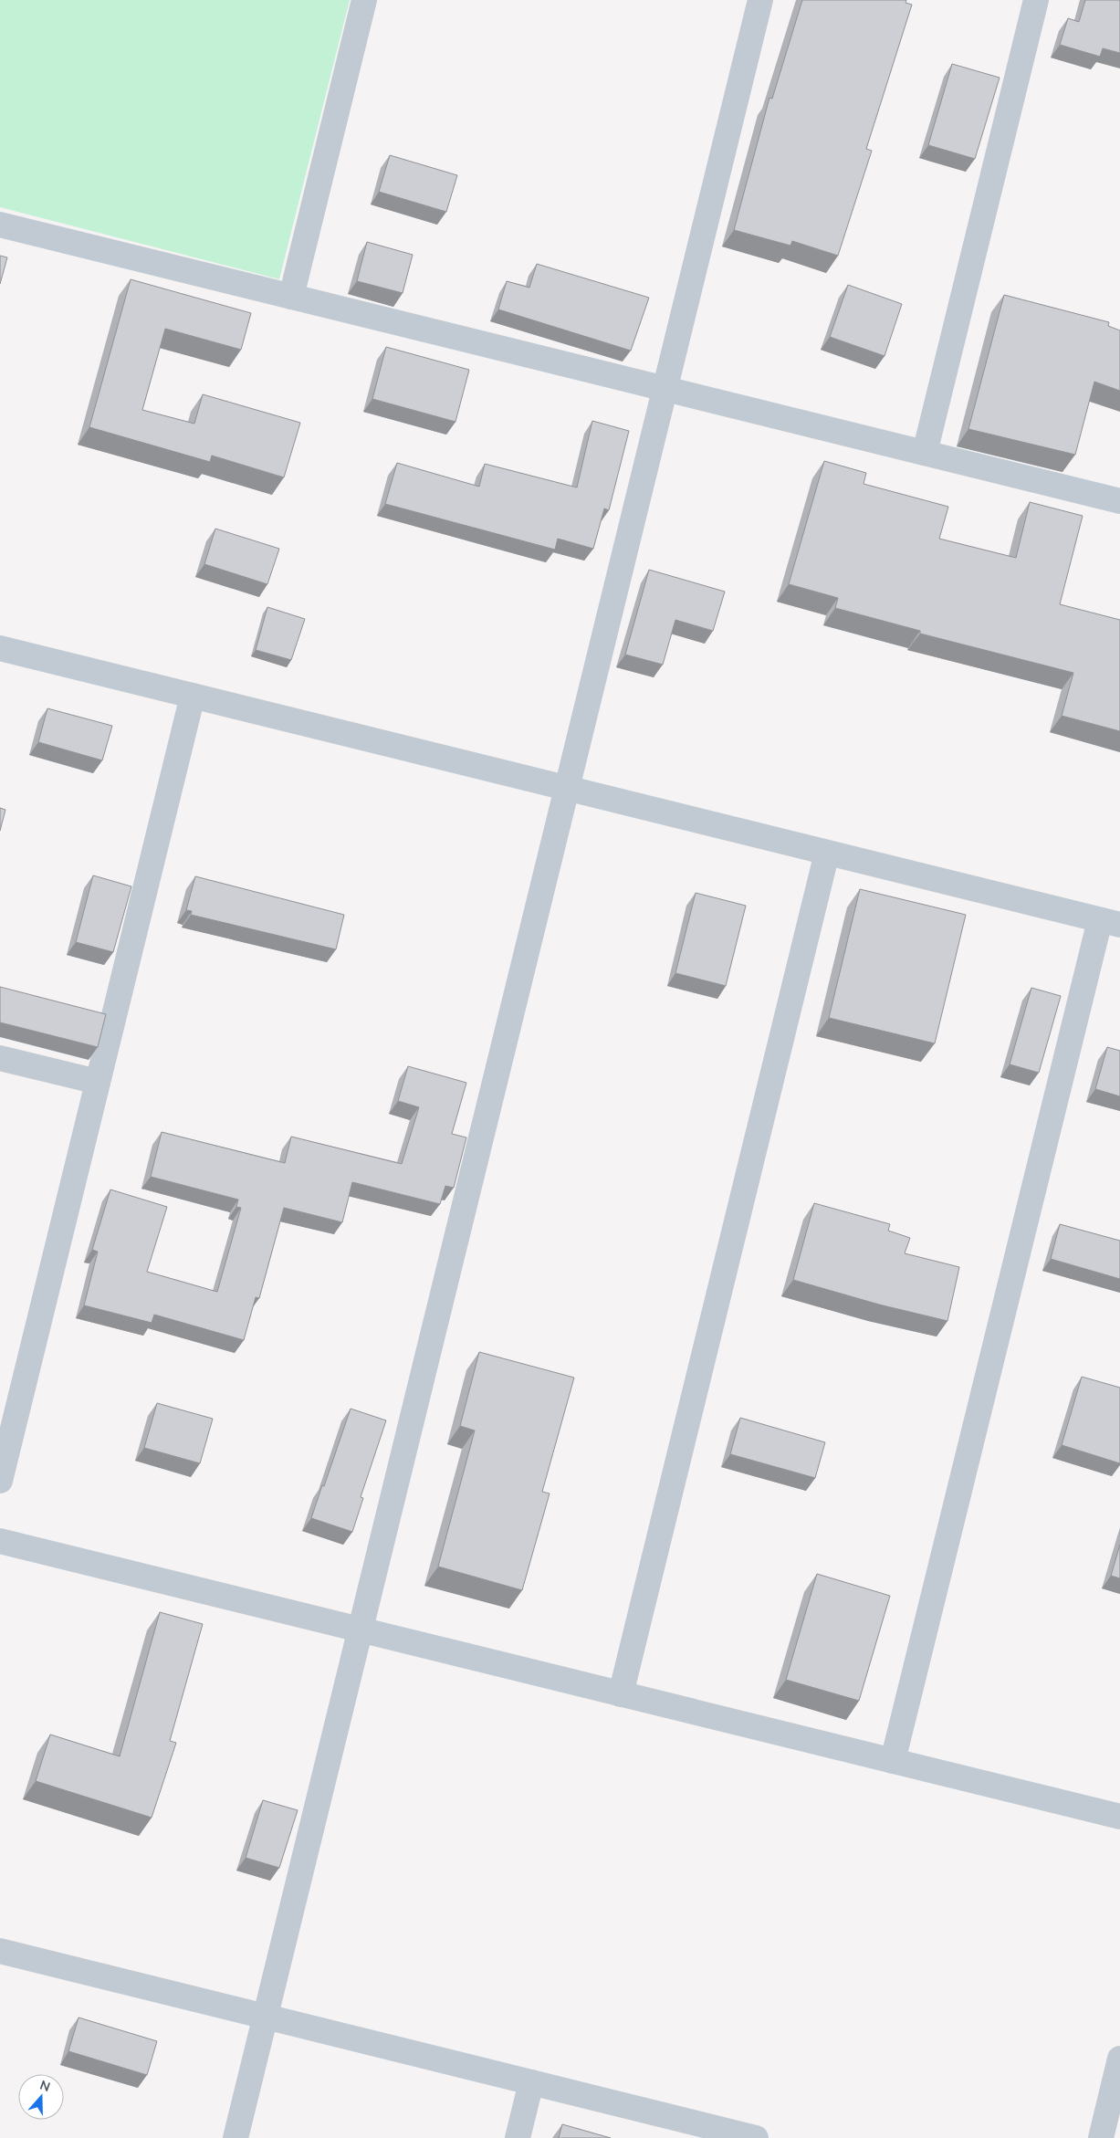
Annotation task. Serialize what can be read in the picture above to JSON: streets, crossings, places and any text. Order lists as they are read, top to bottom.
{
  "north": "top"
}
